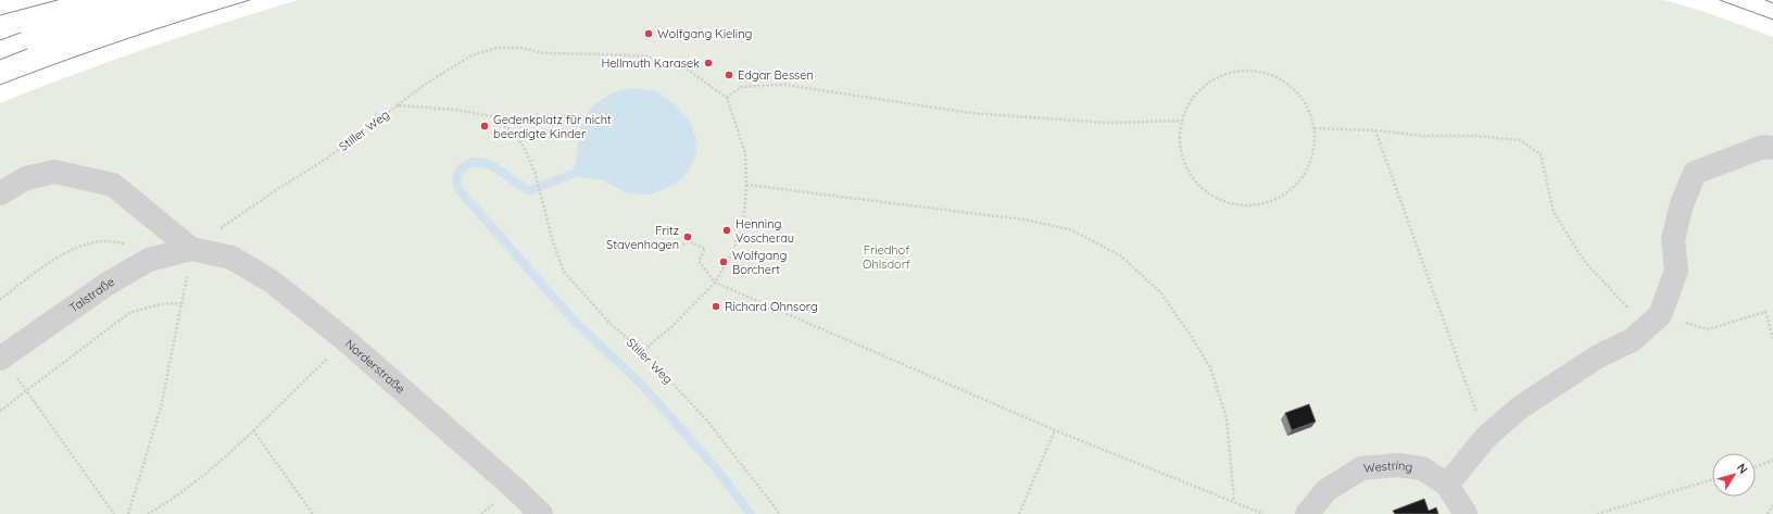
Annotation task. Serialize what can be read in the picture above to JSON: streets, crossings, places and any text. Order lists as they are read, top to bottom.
{
  "streets": {
    "street": ["Talstraße", "Norderstraße", "Westring"],
    "path": ["Stiller Weg"]
  },
  "crossings": [
    ["Stiller Weg", "Talstraße"],
    ["Stiller Weg", "Norderstraße"],
    ["Talstraße", "Norderstraße"]
  ],
  "parks": ["Friedhof Ohlsdorf"],
  "places": [
    "Wolfgang Kieling",
    "Hellmuth Karasek",
    "Edgar Bessen",
    "Gedenkplatz für nicht beerdigte Kinder",
    "Henning Voscherau",
    "Fritz Stavenhagen",
    "Wolfgang Borchert",
    "Richard Ohnsorg"
  ],
  "north": "top right"
}
